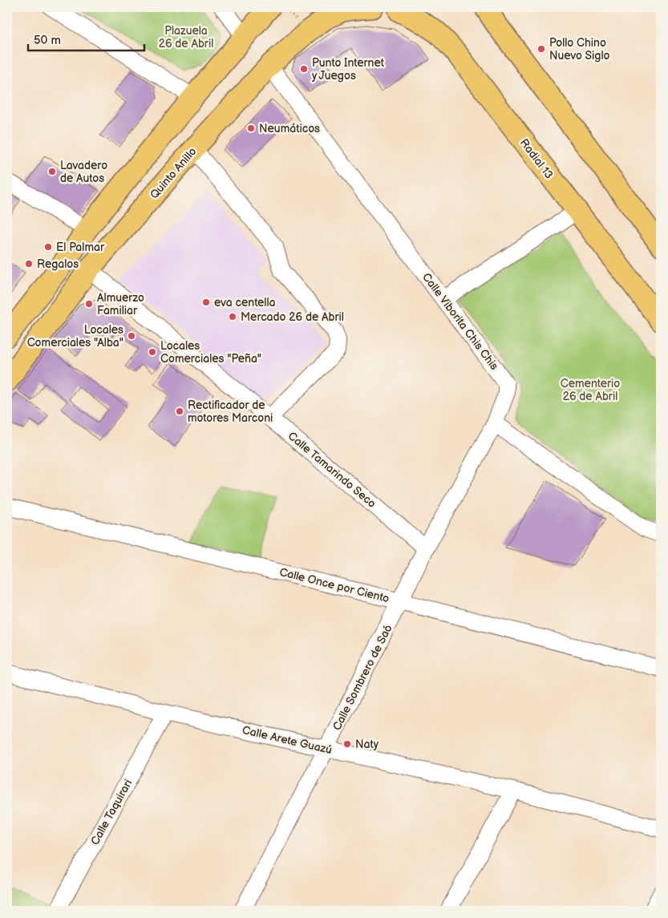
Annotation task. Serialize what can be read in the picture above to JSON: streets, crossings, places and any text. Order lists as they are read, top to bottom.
{
  "streets": {
    "main road": ["Radial 13", "Quinto Anillo"],
    "street": [
      "Calle Viborita Chis Chis",
      "Calle Tamarindo Seco",
      "Calle Once por Ciento",
      "Calle Sombrero de Saó",
      "Calle Arete Guazú",
      "Calle Taquirari"
    ]
  },
  "crossings": [
    ["Radial 13", "Quinto Anillo"],
    ["Quinto Anillo", "Calle Viborita Chis Chis"],
    ["Quinto Anillo", "Calle Tamarindo Seco"],
    ["Calle Viborita Chis Chis", "Calle Sombrero de Saó"],
    ["Calle Tamarindo Seco", "Calle Sombrero de Saó"],
    ["Calle Once por Ciento", "Calle Sombrero de Saó"],
    ["Calle Sombrero de Saó", "Calle Arete Guazú"],
    ["Calle Arete Guazú", "Calle Taquirari"]
  ],
  "parks": ["Plazuela 26 de Abril", "Cementerio 26 de Abril"],
  "places": [
    "Pollo Chino Nuevo Siglo",
    "Punto Internet y Juegos",
    "Neumáticos",
    "Lavadero de Autos",
    "El Palmar",
    "Regalos",
    "eva centella",
    "Almuerzo Familiar",
    "Mercado 26 de Abril",
    "Locales Comerciales \"Alba\"",
    "Locales Comerciales \"Peña\"",
    "Rectificador de motores Marconi",
    "Naty"
  ],
  "scale_bar": "50 m"
}
